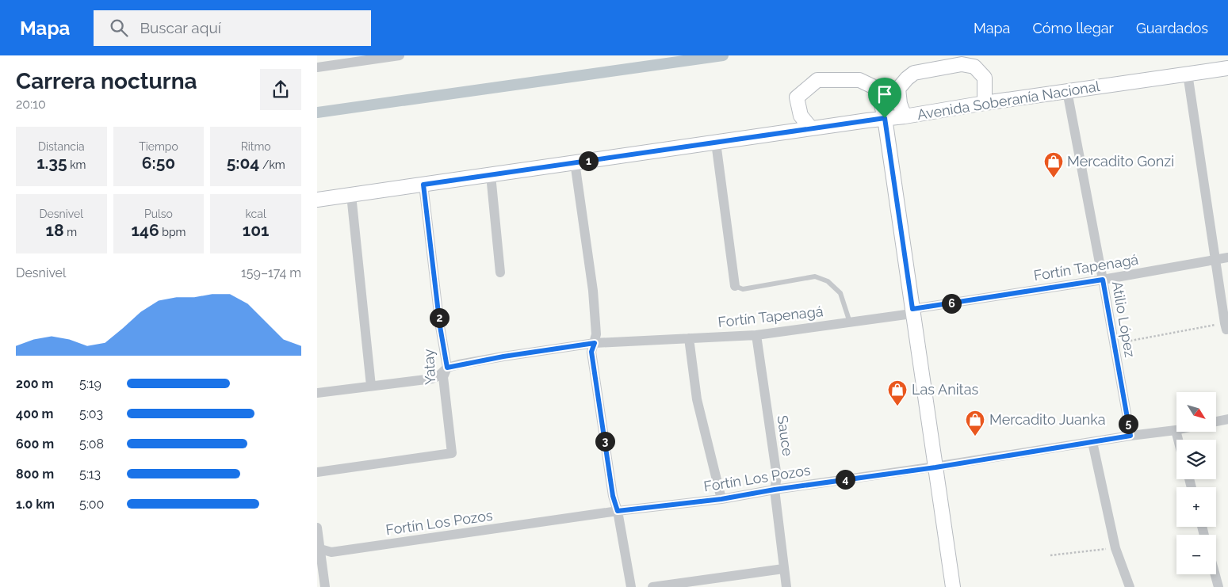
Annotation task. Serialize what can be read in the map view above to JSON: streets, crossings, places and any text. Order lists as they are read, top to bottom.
{
  "streets": {
    "main road": ["Avenida Soberanía Nacional"],
    "street": [
      "Fortín Tapenagá",
      "Atilio López",
      "Yatay",
      "Sauce",
      "Fortín Los Pozos"
    ]
  },
  "crossings": [
    ["Avenida Soberanía Nacional", "Atilio López"],
    ["Avenida Soberanía Nacional", "Yatay"],
    ["Fortín Tapenagá", "Atilio López"],
    ["Fortín Tapenagá", "Yatay"],
    ["Fortín Tapenagá", "Sauce"],
    ["Atilio López", "Fortín Los Pozos"],
    ["Sauce", "Fortín Los Pozos"]
  ],
  "places": {
    "shop": ["Mercadito Gonzi", "Las Anitas", "Mercadito Juanka"]
  },
  "north": "bottom right",
  "page": {
    "header": "Mapa",
    "search": "Buscar aquí",
    "nav": ["Mapa", "Cómo llegar", "Guardados"],
    "heading": ["Carrera nocturna", "20:10"],
    "stats": [
      ["Distancia", "1.35 km"],
      ["Tiempo", "6:50"],
      ["Ritmo", "5:04 /km"],
      ["Desnivel", "18 m"],
      ["Pulso", "146 bpm"],
      ["kcal", "101"]
    ],
    "pins": [
      "1",
      "6",
      "2",
      "5",
      "3",
      "4"
    ],
    "chart": ["Desnivel", "159–174 m"],
    "list": [
      {
        "name": "200 m",
        "note": "5:19"
      },
      {
        "name": "400 m",
        "note": "5:03"
      },
      {
        "name": "600 m",
        "note": "5:08"
      },
      {
        "name": "800 m",
        "note": "5:13"
      },
      {
        "name": "1.0 km",
        "note": "5:00"
      }
    ],
    "map_buttons": ["+", "−"]
  }
}
